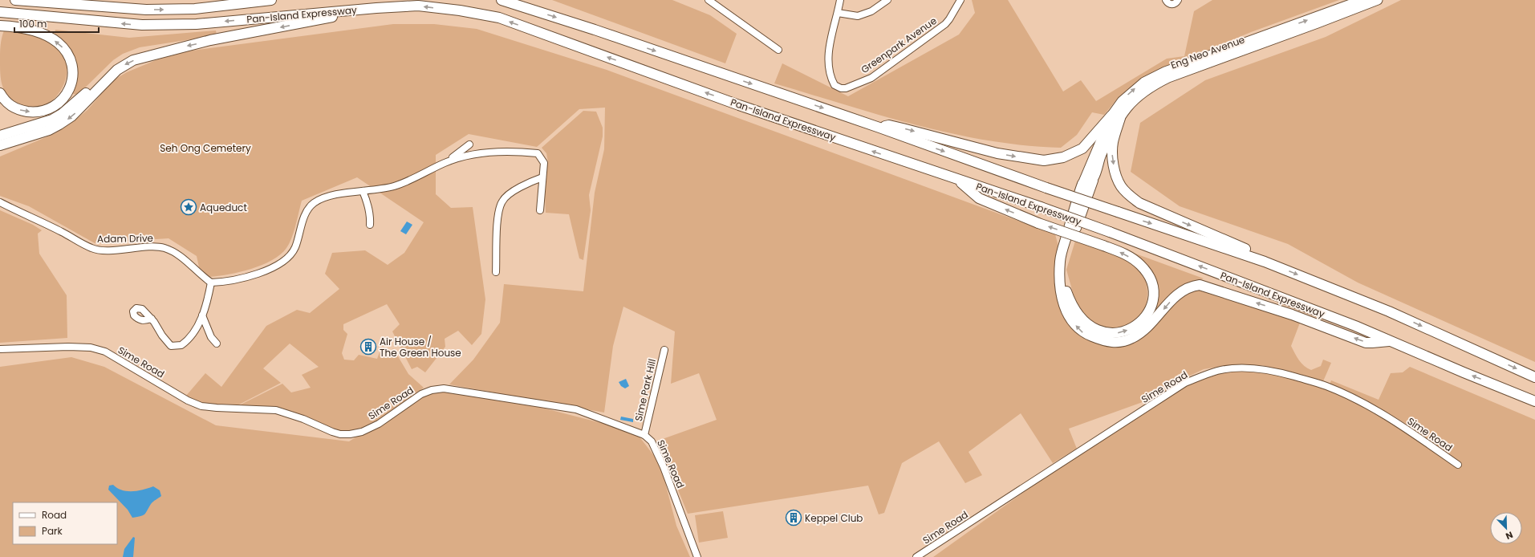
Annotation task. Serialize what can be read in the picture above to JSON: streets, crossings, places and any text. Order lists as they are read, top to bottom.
{
  "streets": {
    "highway": ["Pan-Island Expressway"],
    "main road": ["Eng Neo Avenue"],
    "street": [
      "Greenpark Avenue",
      "Adam Drive",
      "Sime Road",
      "Sime Park Hill"
    ]
  },
  "crossings": [
    ["Sime Road", "Sime Park Hill"]
  ],
  "parks": ["Seh Ong Cemetery"],
  "places": {
    "place": ["Aqueduct"],
    "building": ["Air House / The Green House", "Keppel Club"]
  },
  "legend": ["Road", "Park"],
  "scale_bar": "100 m",
  "north": "bottom right"
}
